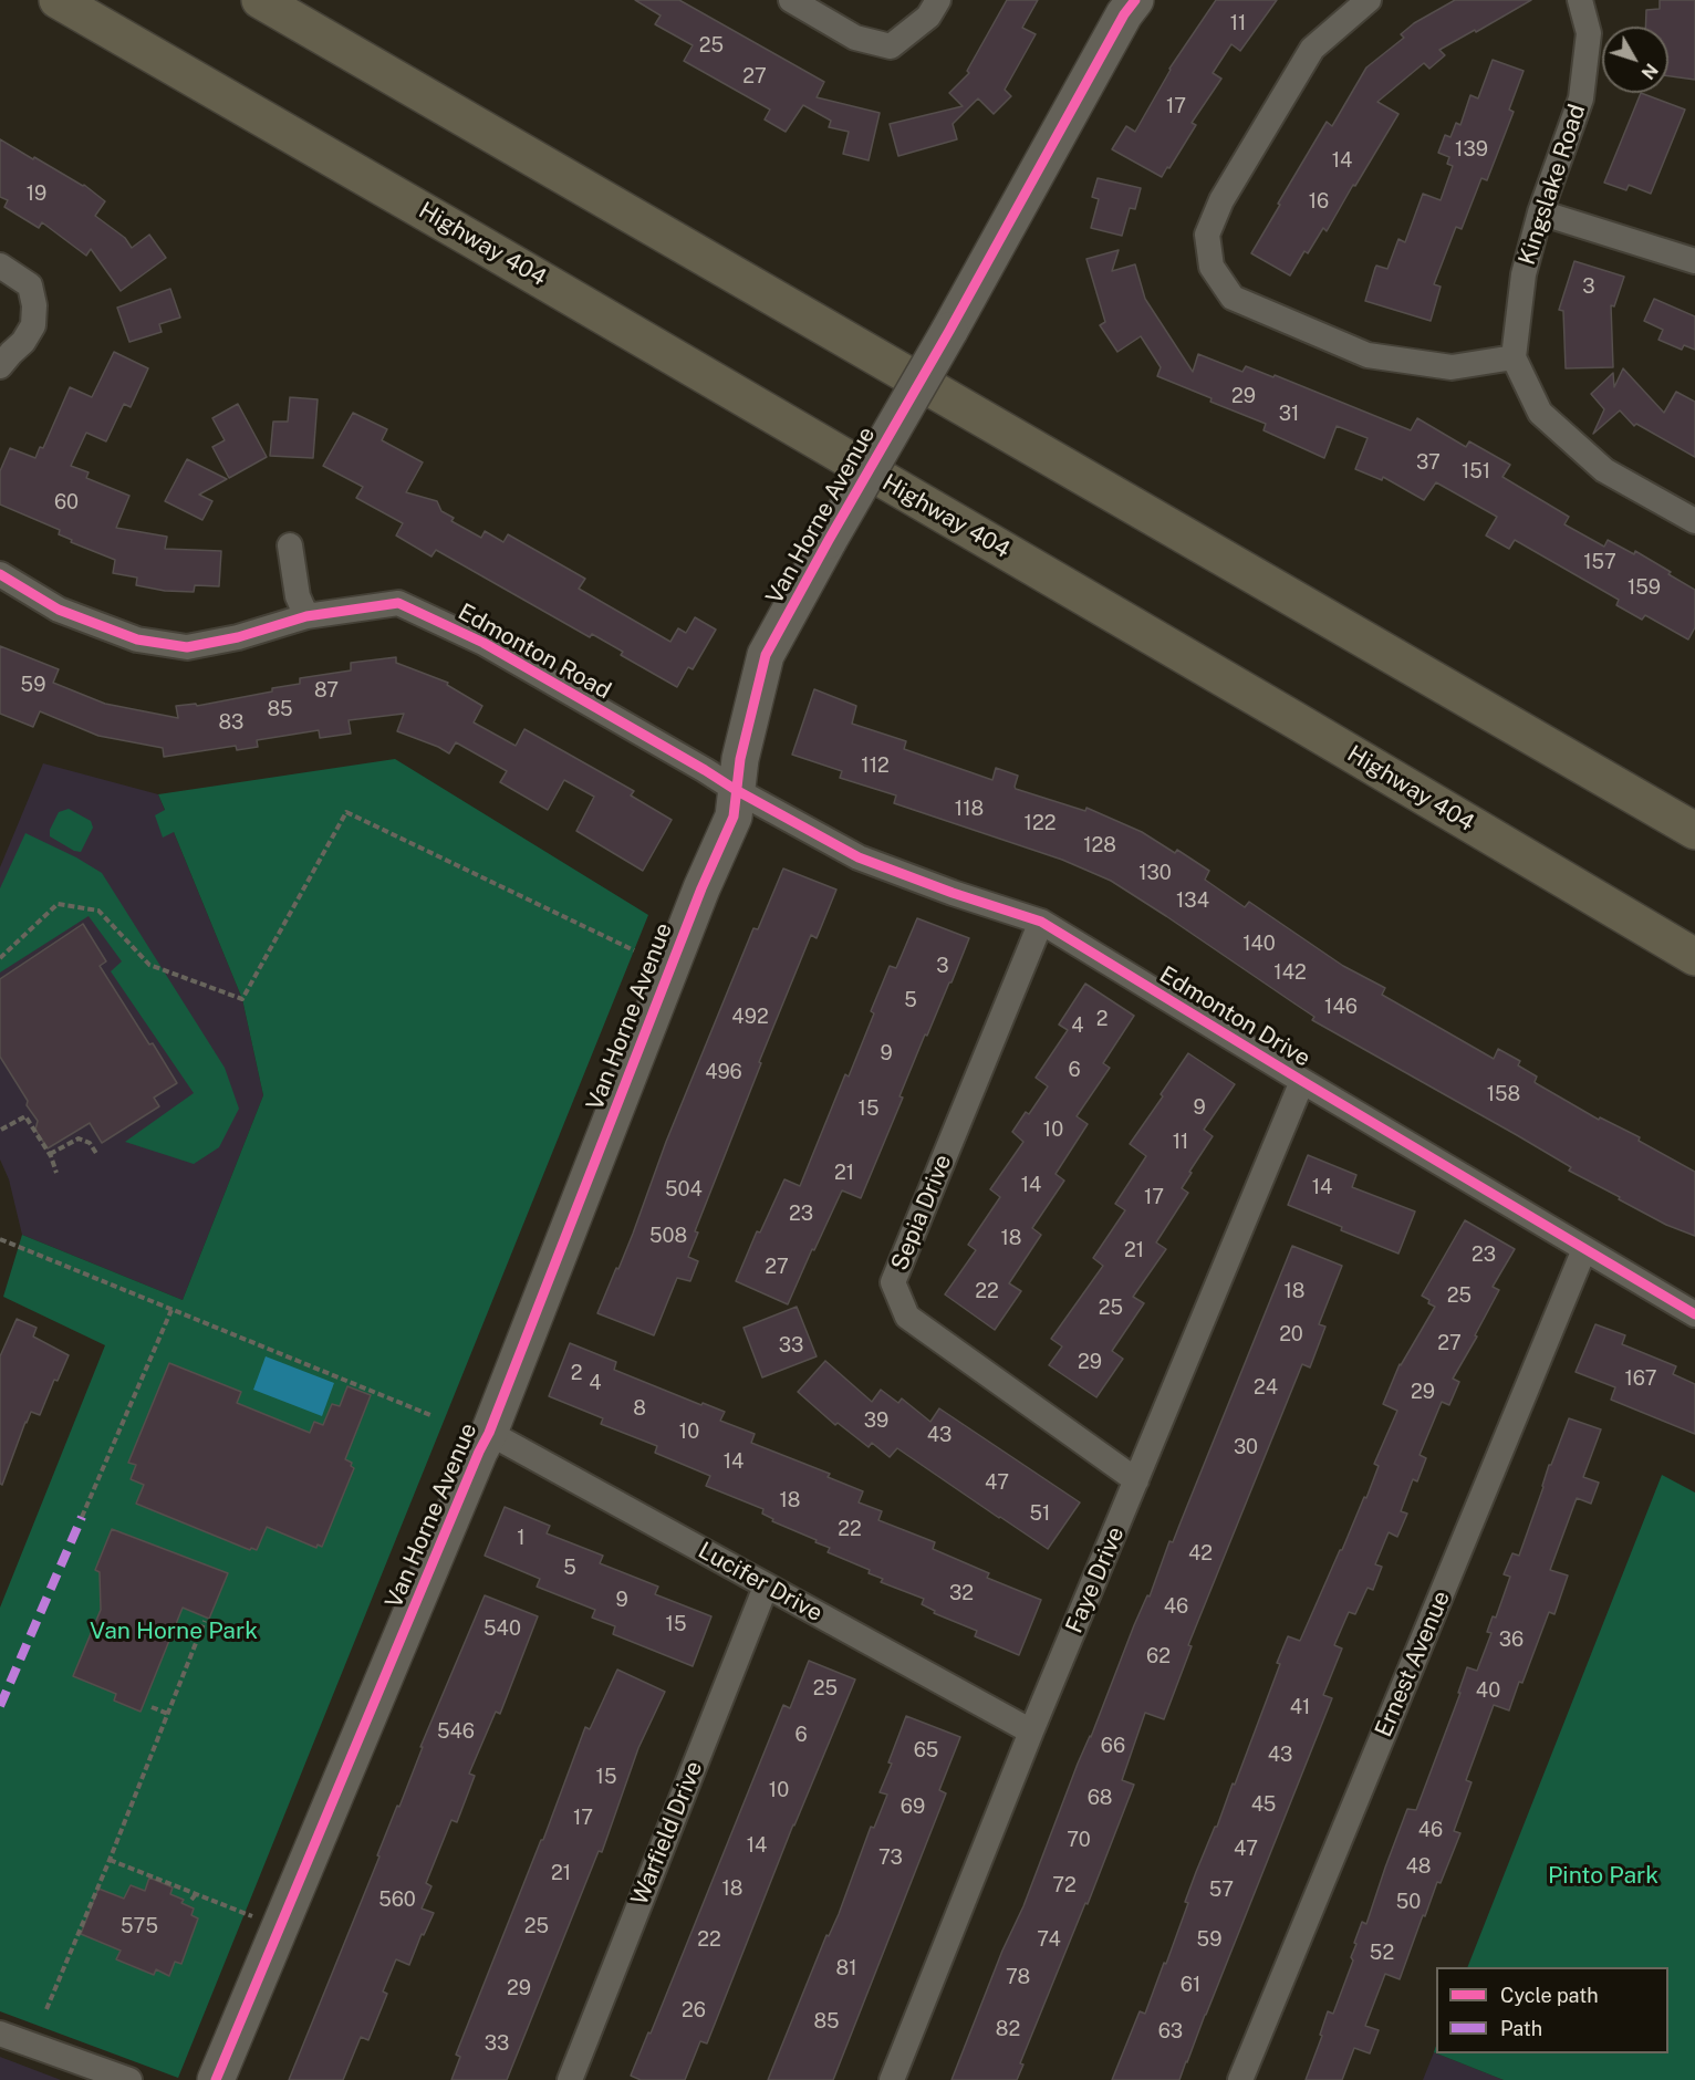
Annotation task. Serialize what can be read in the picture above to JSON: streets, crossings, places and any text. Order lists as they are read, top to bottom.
{
  "streets": {
    "highway": ["Highway 404"],
    "street": [
      "Kingslake Road",
      "Van Horne Avenue",
      "Edmonton Road",
      "Edmonton Drive",
      "Sepia Drive",
      "Faye Drive",
      "Lucifer Drive",
      "Ernest Avenue",
      "Warfield Drive"
    ]
  },
  "crossings": [
    ["Van Horne Avenue", "Edmonton Road"],
    ["Van Horne Avenue", "Edmonton Drive"],
    ["Van Horne Avenue", "Lucifer Drive"],
    ["Edmonton Road", "Edmonton Drive"],
    ["Edmonton Drive", "Sepia Drive"],
    ["Edmonton Drive", "Faye Drive"],
    ["Edmonton Drive", "Ernest Avenue"],
    ["Sepia Drive", "Faye Drive"],
    ["Faye Drive", "Lucifer Drive"],
    ["Lucifer Drive", "Warfield Drive"]
  ],
  "parks": ["Van Horne Park", "Pinto Park"],
  "house_numbers": [
    "11",
    "25",
    "27",
    "17",
    "139",
    "14",
    "19",
    "16",
    "3",
    "29",
    "31",
    "37",
    "151",
    "60",
    "157",
    "159",
    "59",
    "87",
    "85",
    "83",
    "112",
    "118",
    "122",
    "128",
    "130",
    "134",
    "140",
    "3",
    "142",
    "5",
    "146",
    "492",
    "2",
    "4",
    "9",
    "6",
    "496",
    "158",
    "9",
    "15",
    "10",
    "11",
    "21",
    "14",
    "14",
    "504",
    "17",
    "23",
    "508",
    "18",
    "21",
    "23",
    "27",
    "22",
    "18",
    "25",
    "25",
    "20",
    "27",
    "33",
    "29",
    "2",
    "167",
    "4",
    "24",
    "29",
    "8",
    "39",
    "10",
    "43",
    "30",
    "14",
    "47",
    "18",
    "51",
    "22",
    "1",
    "42",
    "5",
    "32",
    "9",
    "46",
    "15",
    "540",
    "36",
    "62",
    "25",
    "40",
    "41",
    "546",
    "6",
    "66",
    "65",
    "43",
    "15",
    "10",
    "68",
    "45",
    "69",
    "17",
    "46",
    "70",
    "14",
    "47",
    "73",
    "48",
    "21",
    "72",
    "18",
    "57",
    "560",
    "50",
    "575",
    "25",
    "22",
    "74",
    "59",
    "52",
    "81",
    "78",
    "61",
    "29",
    "26",
    "85",
    "82",
    "63",
    "33"
  ],
  "legend": ["Cycle path", "Path"],
  "north": "bottom right"
}
